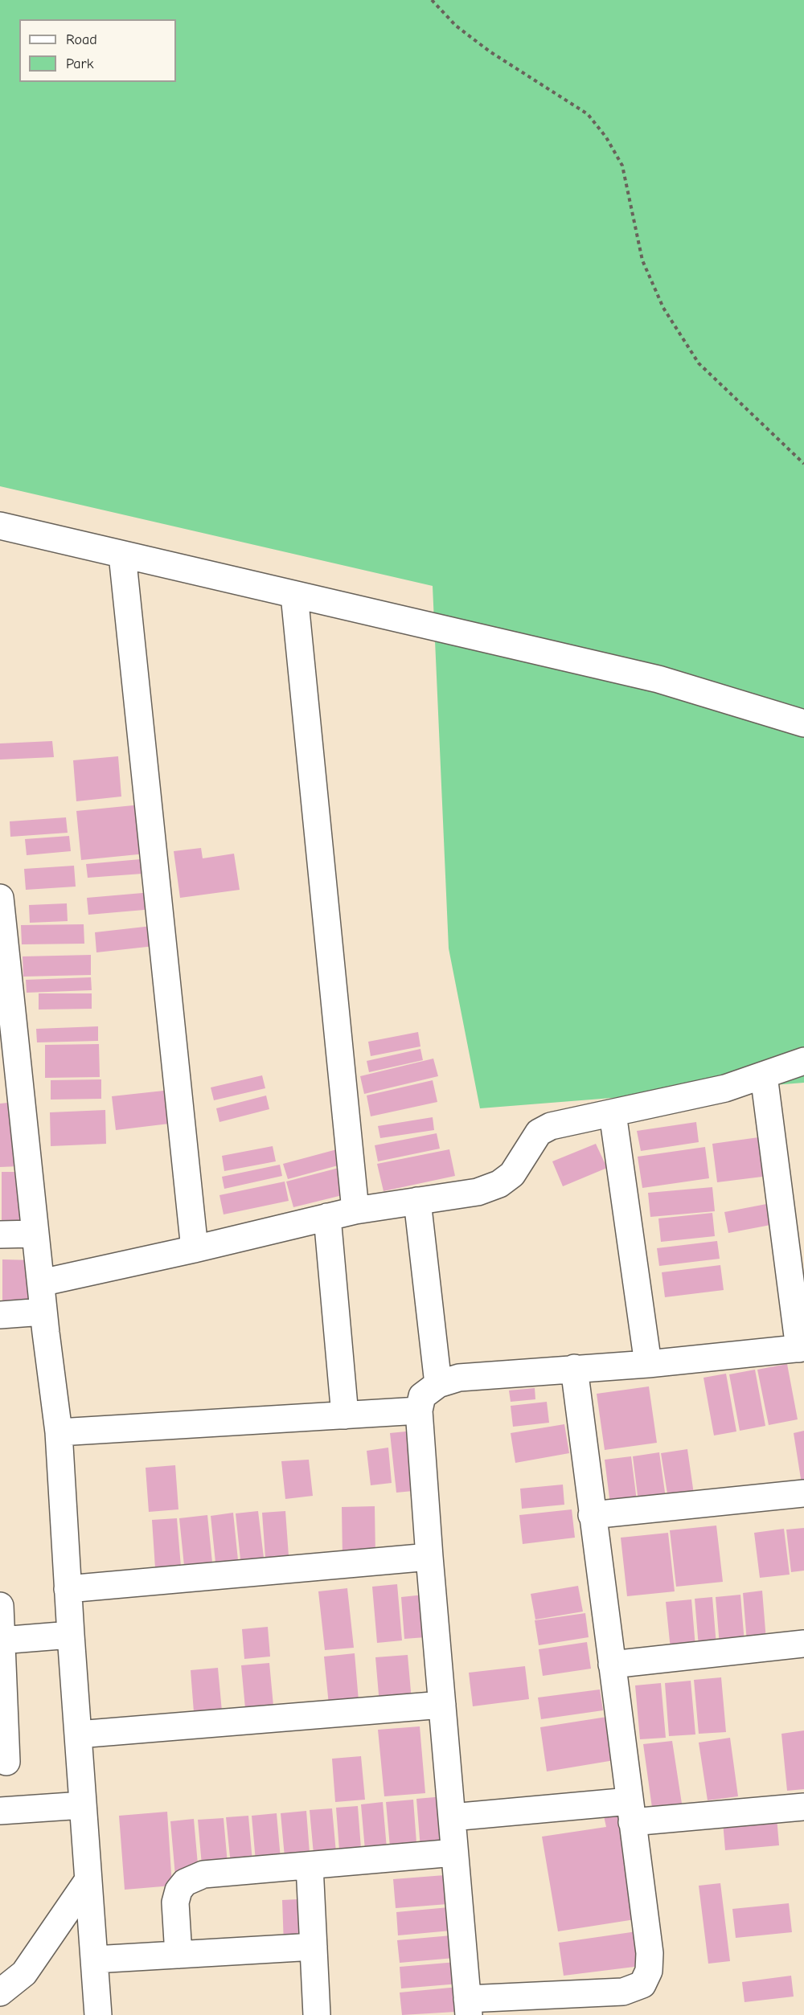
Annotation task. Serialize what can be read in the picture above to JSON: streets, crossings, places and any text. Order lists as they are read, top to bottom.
{
  "legend": ["Road", "Park"]
}
